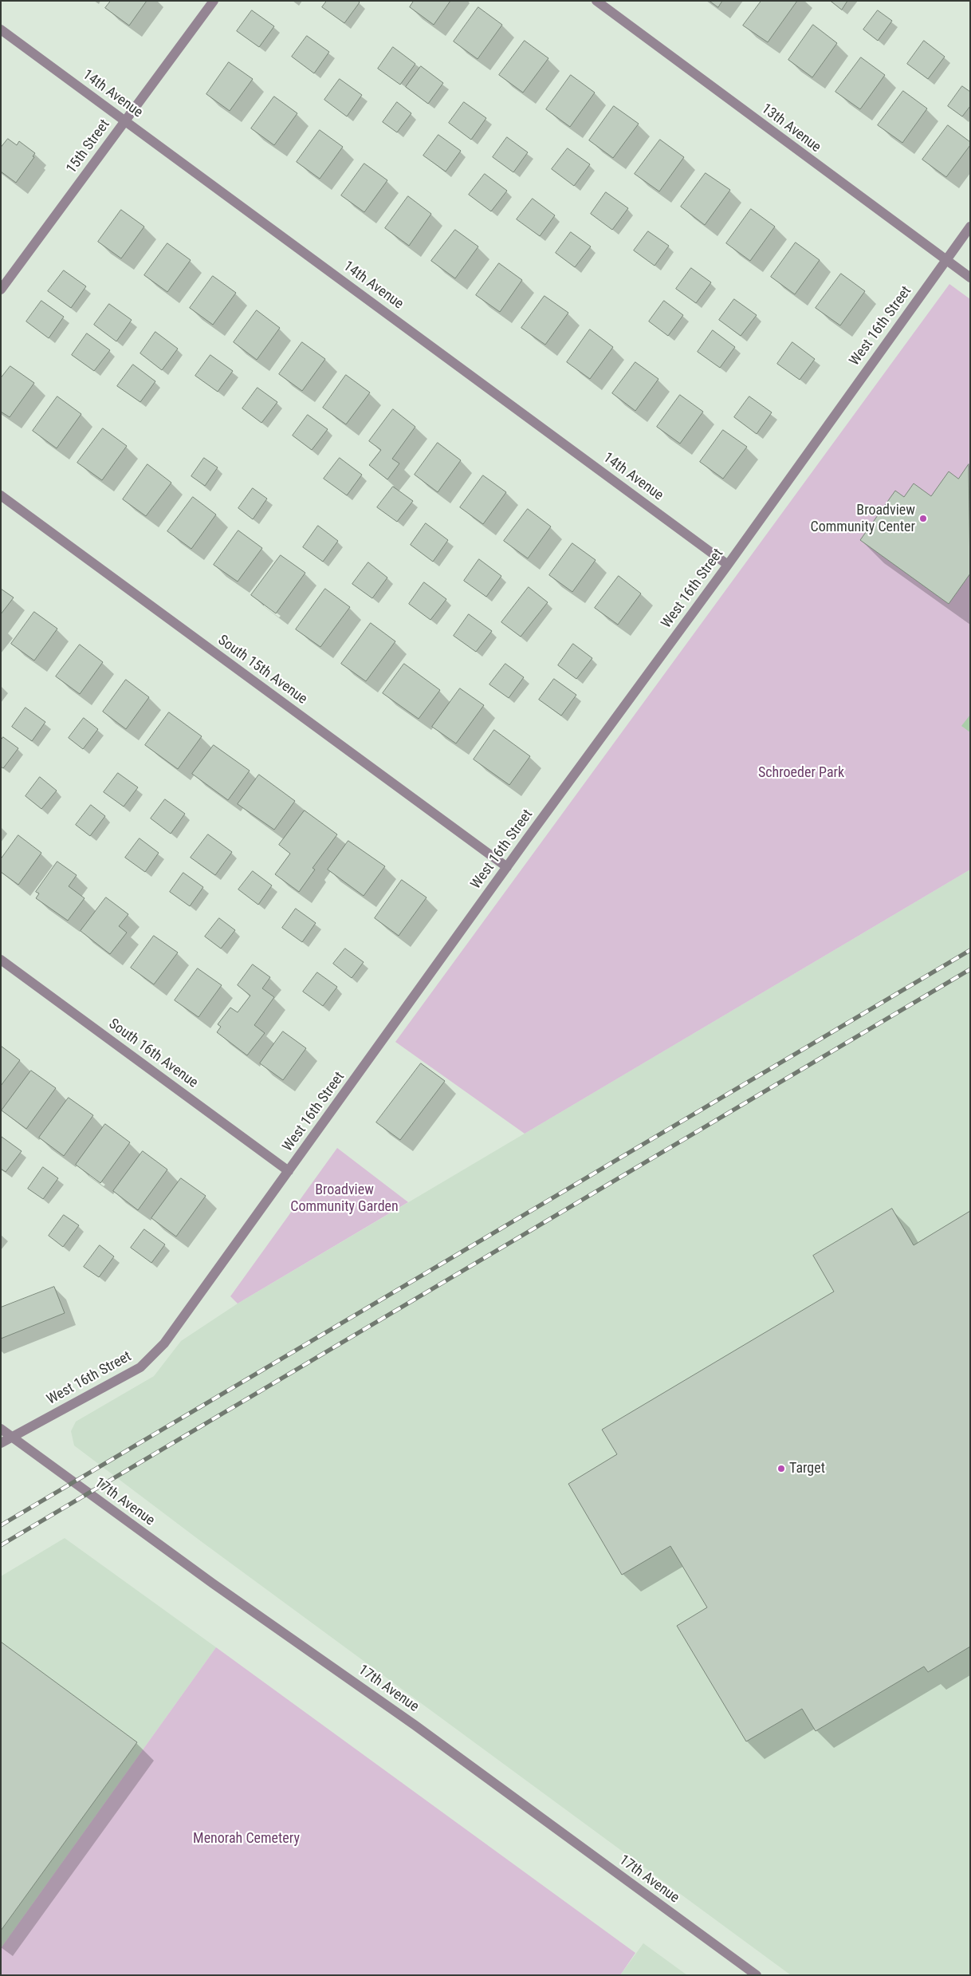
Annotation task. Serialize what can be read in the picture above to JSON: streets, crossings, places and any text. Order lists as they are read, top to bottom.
{
  "streets": {
    "street": [
      "14th Avenue",
      "13th Avenue",
      "15th Street",
      "West 16th Street",
      "South 15th Avenue",
      "South 16th Avenue",
      "17th Avenue"
    ]
  },
  "crossings": [
    ["14th Avenue", "15th Street"],
    ["14th Avenue", "West 16th Street"],
    ["13th Avenue", "West 16th Street"],
    ["West 16th Street", "South 15th Avenue"],
    ["West 16th Street", "South 16th Avenue"],
    ["West 16th Street", "17th Avenue"]
  ],
  "parks": ["Schroeder Park", "Broadview Community Garden", "Menorah Cemetery"],
  "places": ["Broadview Community Center", "Target"]
}
